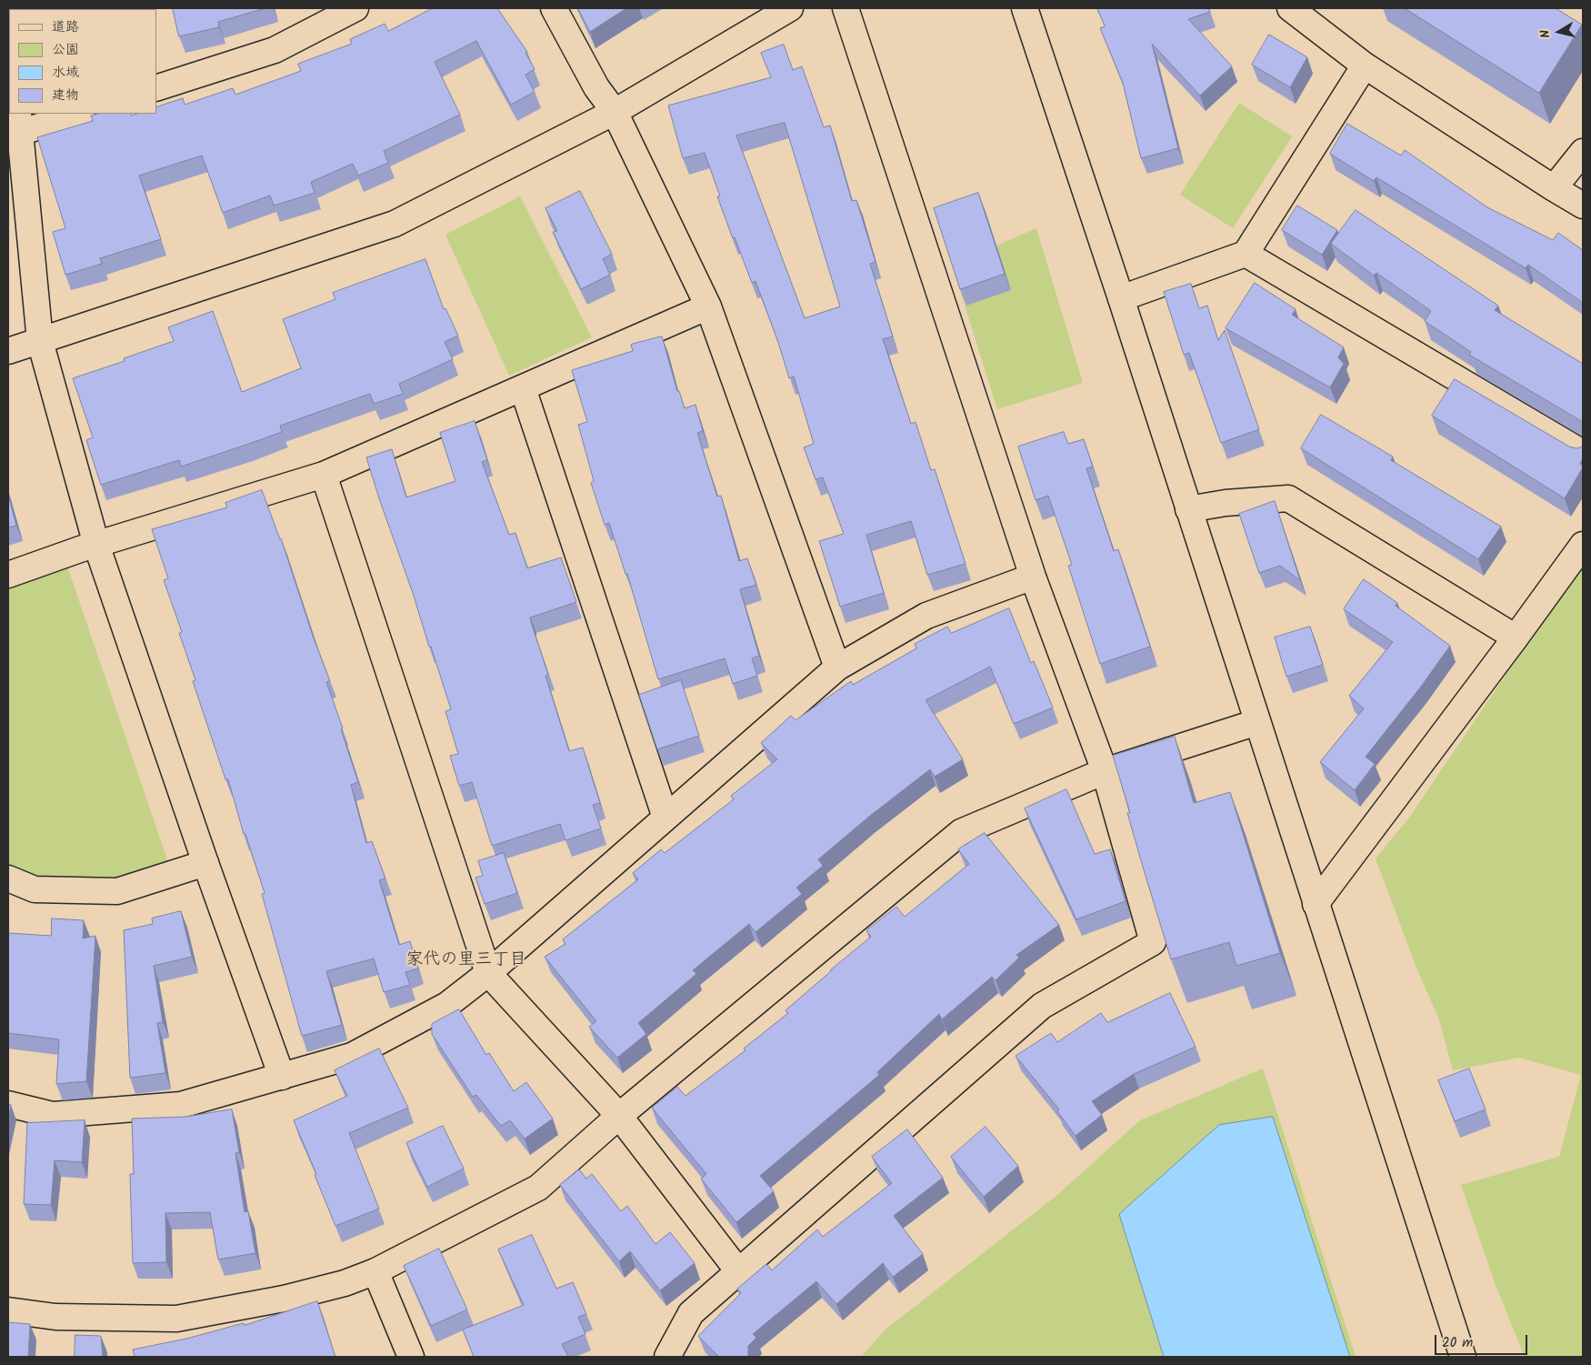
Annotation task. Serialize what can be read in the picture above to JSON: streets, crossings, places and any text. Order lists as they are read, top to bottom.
{
  "districts": ["家代の里三丁目"],
  "legend": [
    "道路",
    "公園",
    "水域",
    "建物"
  ],
  "scale_bar": "20 m",
  "north": "left"
}
